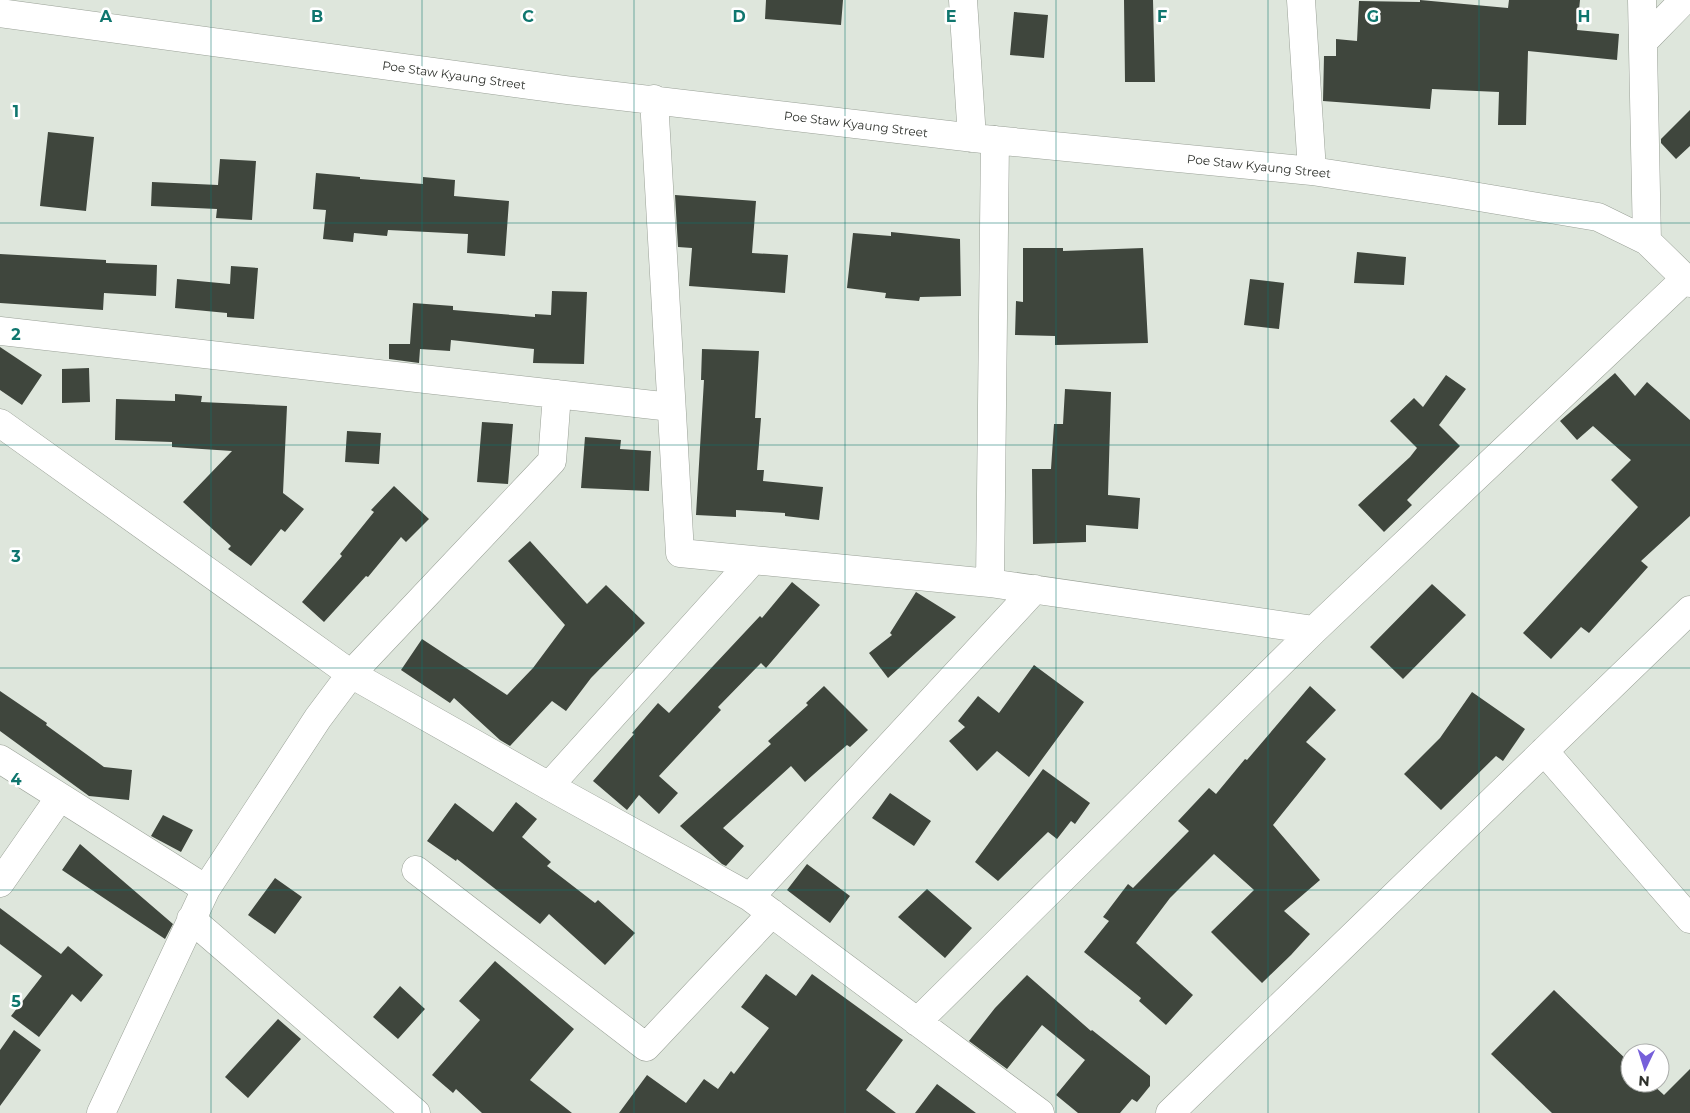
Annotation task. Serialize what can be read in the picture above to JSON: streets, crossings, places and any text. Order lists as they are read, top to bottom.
{
  "streets": {
    "street": ["Poe Staw Kyaung Street"]
  },
  "north": "bottom",
  "grid": {
    "columns": [
      "A",
      "B",
      "C",
      "D",
      "E",
      "F",
      "G",
      "H"
    ],
    "rows": [
      "1",
      "2",
      "3",
      "4",
      "5"
    ]
  }
}
